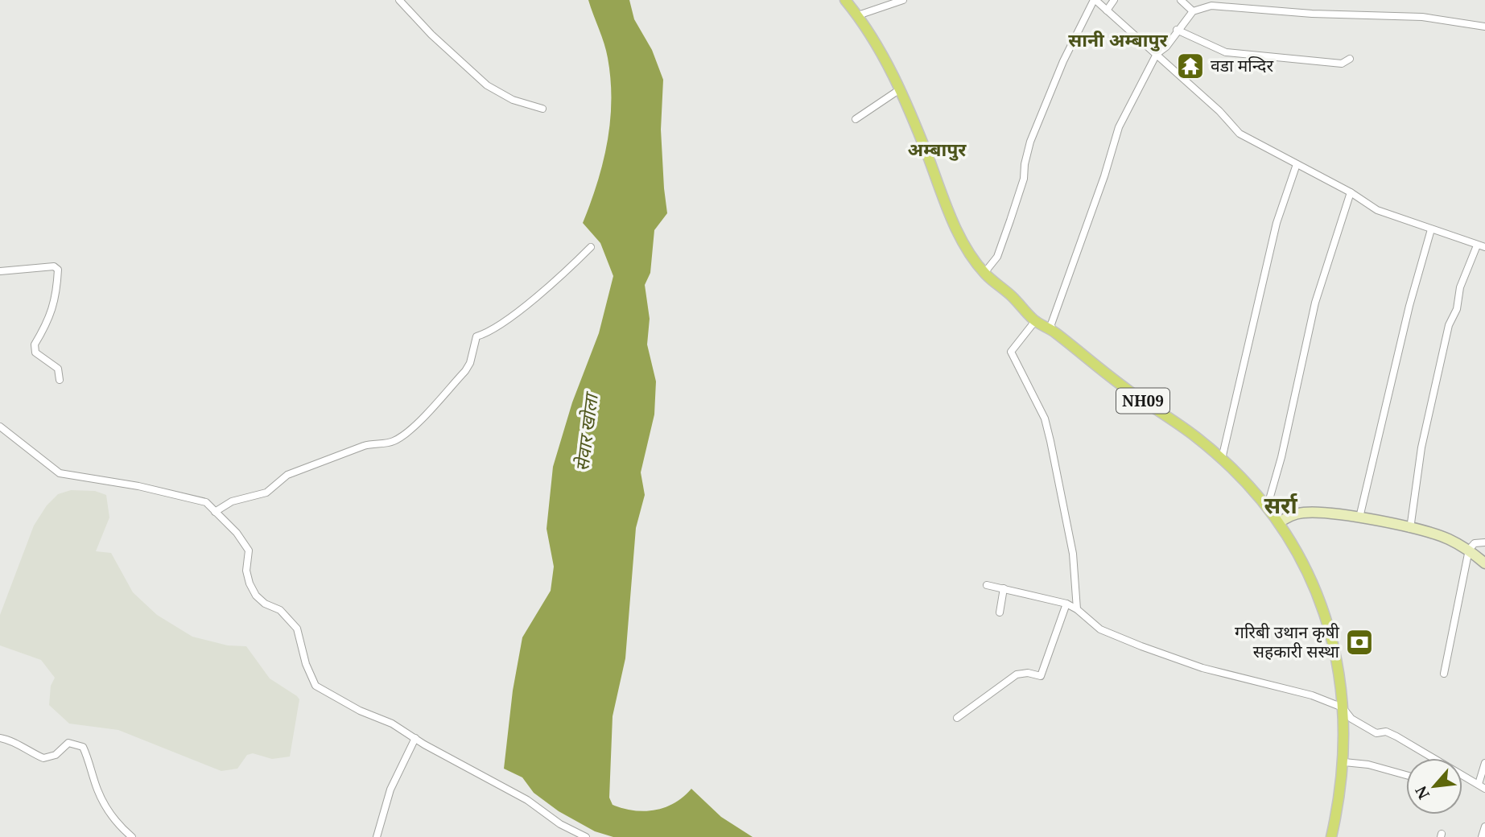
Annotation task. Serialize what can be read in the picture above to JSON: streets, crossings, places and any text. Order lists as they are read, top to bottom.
{
  "streets": {
    "main road": ["NH09"]
  },
  "districts": ["सानी अम्बापुर", "अम्बापुर", "सर्रा"],
  "water": ["सेवार खोला"],
  "places": {
    "temple": ["वडा मन्दिर"],
    "bank": ["गरिबी उथान कृषी सहकारी सस्था"]
  },
  "north": "bottom left"
}
